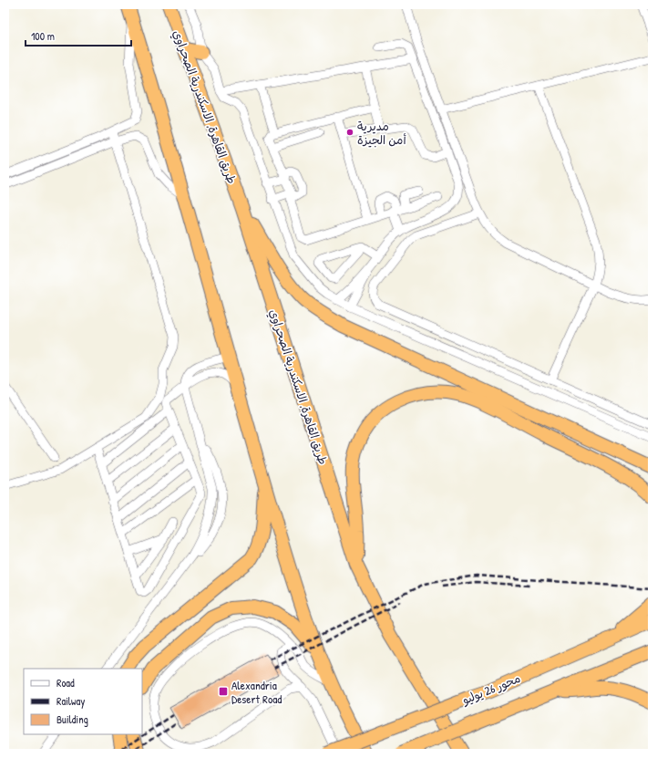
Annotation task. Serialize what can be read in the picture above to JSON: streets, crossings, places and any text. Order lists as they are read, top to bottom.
{
  "streets": {
    "highway": ["طريق القاهرة, الاسكندرية الصحراوي", "محور 26 يوليو"]
  },
  "places": {
    "other": ["مديرية أمن الجيزة"],
    "transit": ["Alexandria Desert Road"]
  },
  "legend": ["Road", "Railway", "Building"],
  "scale_bar": "100 m"
}
